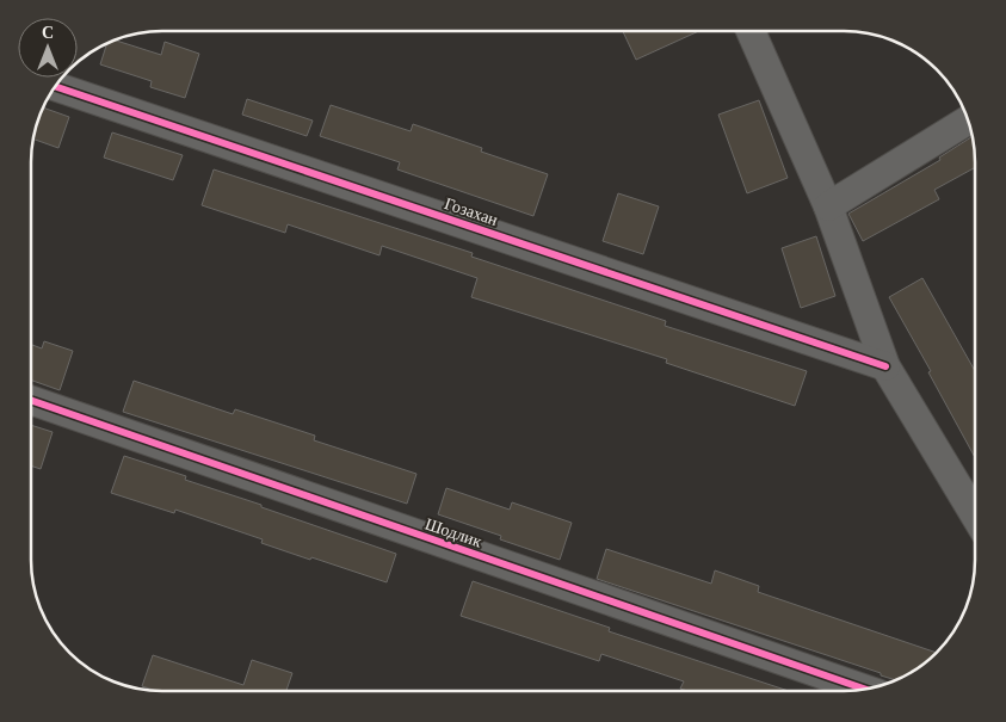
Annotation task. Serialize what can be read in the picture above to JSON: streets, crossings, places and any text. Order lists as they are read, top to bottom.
{
  "streets": {
    "street": ["Гозахан", "Шодлик"]
  },
  "north": "top"
}
